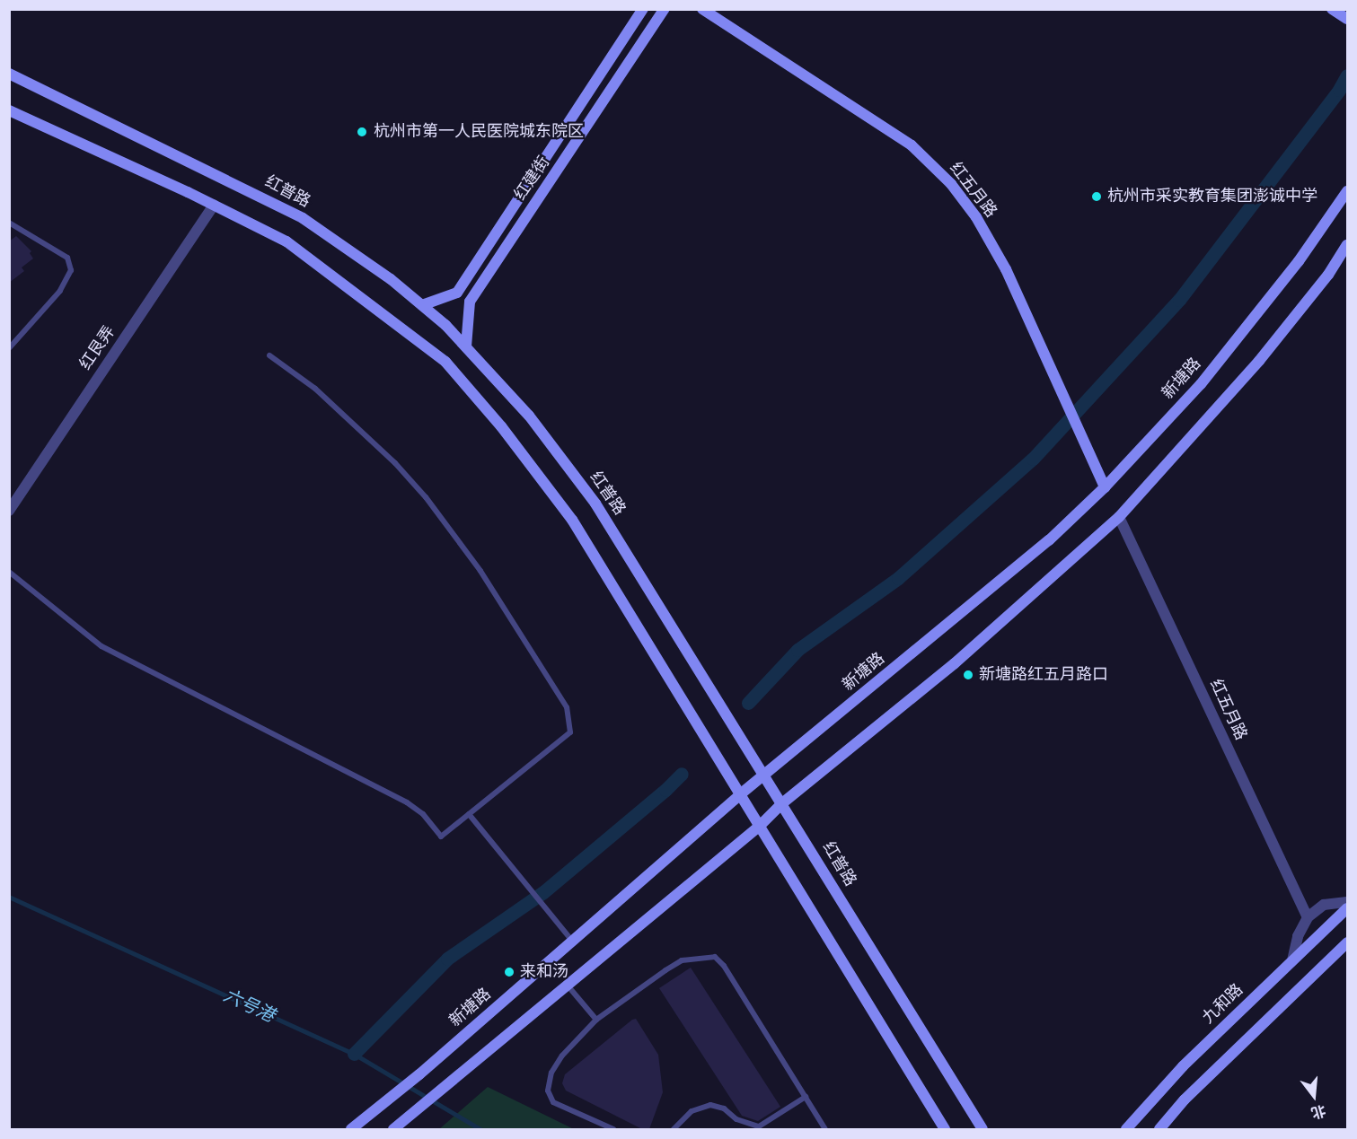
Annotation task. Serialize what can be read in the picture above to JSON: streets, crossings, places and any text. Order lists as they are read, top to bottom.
{
  "streets": {
    "main road": [
      "红建街",
      "红五月路",
      "红普路",
      "新塘路",
      "九和路"
    ],
    "street": ["红艮弄"]
  },
  "crossings": [
    ["红建街", "红普路"],
    ["红五月路", "新塘路"],
    ["红普路", "新塘路"]
  ],
  "water": ["六号港"],
  "places": [
    "杭州市第一人民医院城东院区",
    "杭州市采实教育集团澎诚中学",
    "新塘路红五月路口",
    "来和汤"
  ],
  "north": "bottom"
}
